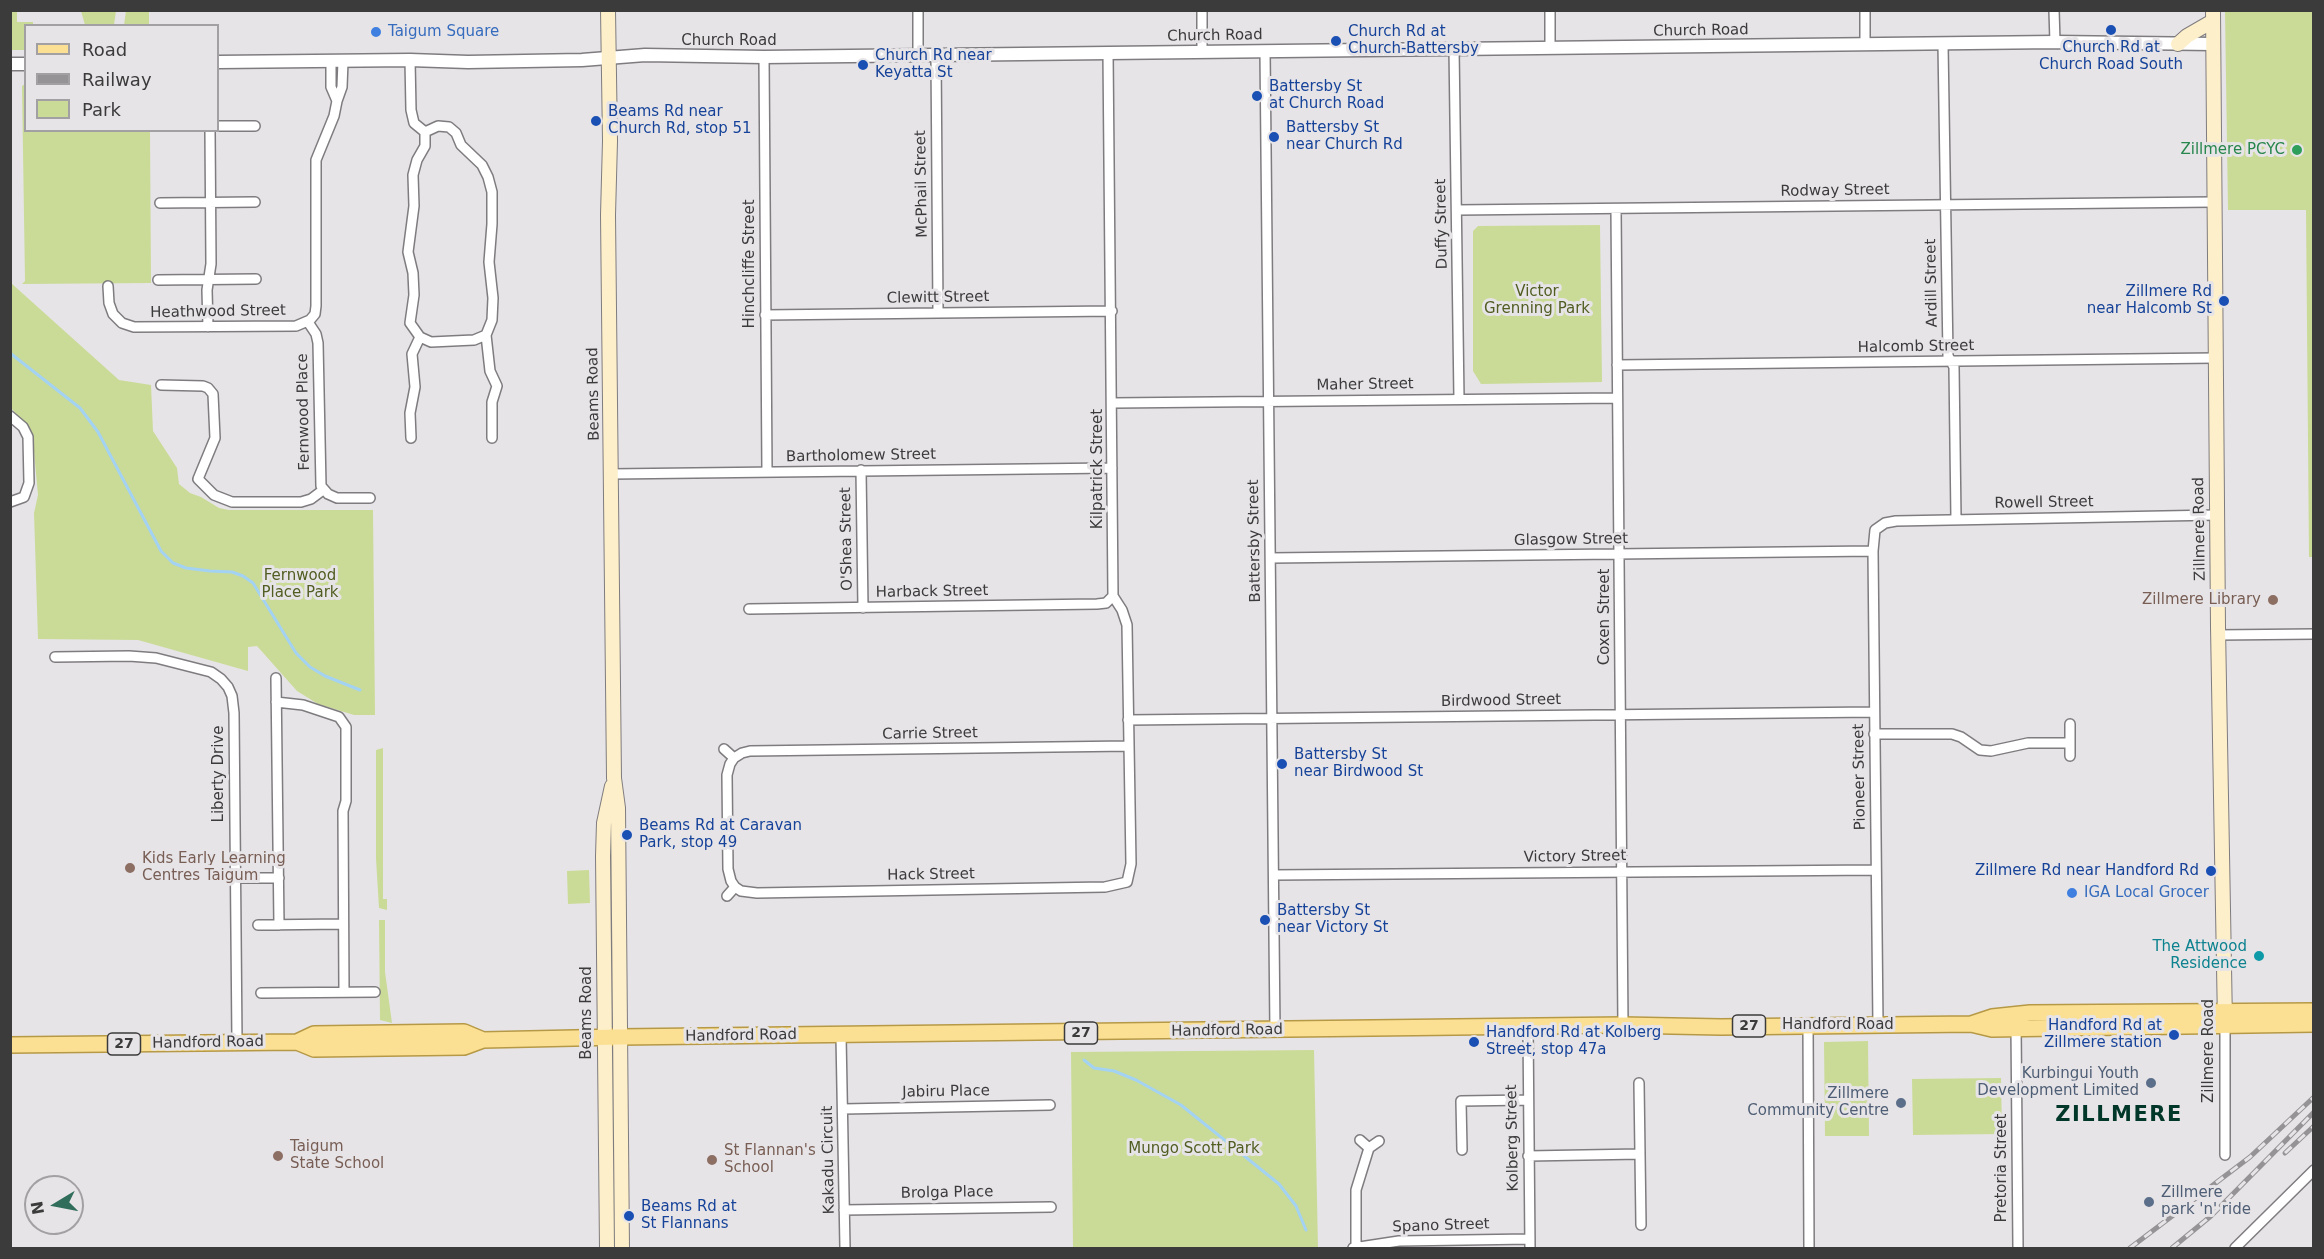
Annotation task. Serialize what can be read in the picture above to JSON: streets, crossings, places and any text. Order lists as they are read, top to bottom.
{
  "streets": {
    "main road": [
      "Beams Road",
      "Zillmere Road",
      "Handford Road",
      "27"
    ],
    "street": [
      "Church Road",
      "McPhail Street",
      "Rodway Street",
      "Duffy Street",
      "Hinchcliffe Street",
      "Ardill Street",
      "Clewitt Street",
      "Heathwood Street",
      "Halcomb Street",
      "Maher Street",
      "Fernwood Place",
      "Bartholomew Street",
      "Kilpatrick Street",
      "Rowell Street",
      "O'Shea Street",
      "Glasgow Street",
      "Battersby Street",
      "Harback Street",
      "Coxen Street",
      "Birdwood Street",
      "Carrie Street",
      "Liberty Drive",
      "Pioneer Street",
      "Victory Street",
      "Hack Street",
      "Jabiru Place",
      "Kolberg Street",
      "Kakadu Circuit",
      "Pretoria Street",
      "Brolga Place",
      "Spano Street"
    ]
  },
  "crossings": [
    ["Church Road", "McPhail Street"],
    ["Church Road", "Duffy Street"],
    ["Church Road", "Hinchcliffe Street"],
    ["Church Road", "Ardill Street"],
    ["Church Road", "Heathwood Street"],
    ["Church Road", "Beams Road"],
    ["Church Road", "Kilpatrick Street"],
    ["Church Road", "Zillmere Road"],
    ["Church Road", "Battersby Street"],
    ["McPhail Street", "Clewitt Street"],
    ["Rodway Street", "Duffy Street"],
    ["Rodway Street", "Ardill Street"],
    ["Rodway Street", "Zillmere Road"],
    ["Rodway Street", "Coxen Street"],
    ["Duffy Street", "Maher Street"],
    ["Hinchcliffe Street", "Clewitt Street"],
    ["Hinchcliffe Street", "Bartholomew Street"],
    ["Ardill Street", "Halcomb Street"],
    ["Ardill Street", "Rowell Street"],
    ["Clewitt Street", "Kilpatrick Street"],
    ["Heathwood Street", "Fernwood Place"],
    ["Halcomb Street", "Zillmere Road"],
    ["Halcomb Street", "Coxen Street"],
    ["Maher Street", "Kilpatrick Street"],
    ["Maher Street", "Battersby Street"],
    ["Maher Street", "Coxen Street"],
    ["Beams Road", "Bartholomew Street"],
    ["Beams Road", "Handford Road"],
    ["Bartholomew Street", "Kilpatrick Street"],
    ["Bartholomew Street", "O'Shea Street"],
    ["Kilpatrick Street", "Harback Street"],
    ["Kilpatrick Street", "Birdwood Street"],
    ["Kilpatrick Street", "Carrie Street"],
    ["Kilpatrick Street", "Hack Street"],
    ["Rowell Street", "Zillmere Road"],
    ["Rowell Street", "Pioneer Street"],
    ["Zillmere Road", "Handford Road"],
    ["O'Shea Street", "Harback Street"],
    ["Glasgow Street", "Battersby Street"],
    ["Glasgow Street", "Coxen Street"],
    ["Glasgow Street", "Pioneer Street"],
    ["Battersby Street", "Birdwood Street"],
    ["Battersby Street", "Victory Street"],
    ["Battersby Street", "Handford Road"],
    ["Coxen Street", "Birdwood Street"],
    ["Coxen Street", "Victory Street"],
    ["Coxen Street", "Handford Road"],
    ["Birdwood Street", "Pioneer Street"],
    ["Liberty Drive", "Handford Road"],
    ["Pioneer Street", "Victory Street"],
    ["Pioneer Street", "Handford Road"],
    ["Handford Road", "Kolberg Street"],
    ["Handford Road", "Kakadu Circuit"],
    ["Handford Road", "Pretoria Street"],
    ["Jabiru Place", "Kakadu Circuit"],
    ["Kolberg Street", "Spano Street"],
    ["Kakadu Circuit", "Brolga Place"]
  ],
  "districts": ["ZILLMERE"],
  "parks": ["Victor Grenning Park", "Fernwood Place Park", "Mungo Scott Park"],
  "places": [
    "Church Rd at Church Road South",
    "Taigum Square",
    "Church Rd at Church-Battersby",
    "Church Rd near Keyatta St",
    "Battersby St at Church Road",
    "Beams Rd near Church Rd, stop 51",
    "Battersby St near Church Rd",
    "Zillmere PCYC",
    "Zillmere Rd near Halcomb St",
    "Zillmere Library",
    "Battersby St near Birdwood St",
    "Beams Rd at Caravan Park, stop 49",
    "Kids Early Learning Centres Taigum",
    "Zillmere Rd near Handford Rd",
    "IGA Local Grocer",
    "Battersby St near Victory St",
    "The Attwood Residence",
    "Handford Rd at Zillmere station",
    "Handford Rd at Kolberg Street, stop 47a",
    "Kurbingui Youth Development Limited",
    "Zillmere Community Centre",
    "Taigum State School",
    "St Flannan's School",
    "Zillmere park 'n' ride",
    "Beams Rd at St Flannans"
  ],
  "legend": ["Road", "Railway", "Park"],
  "north": "left"
}
